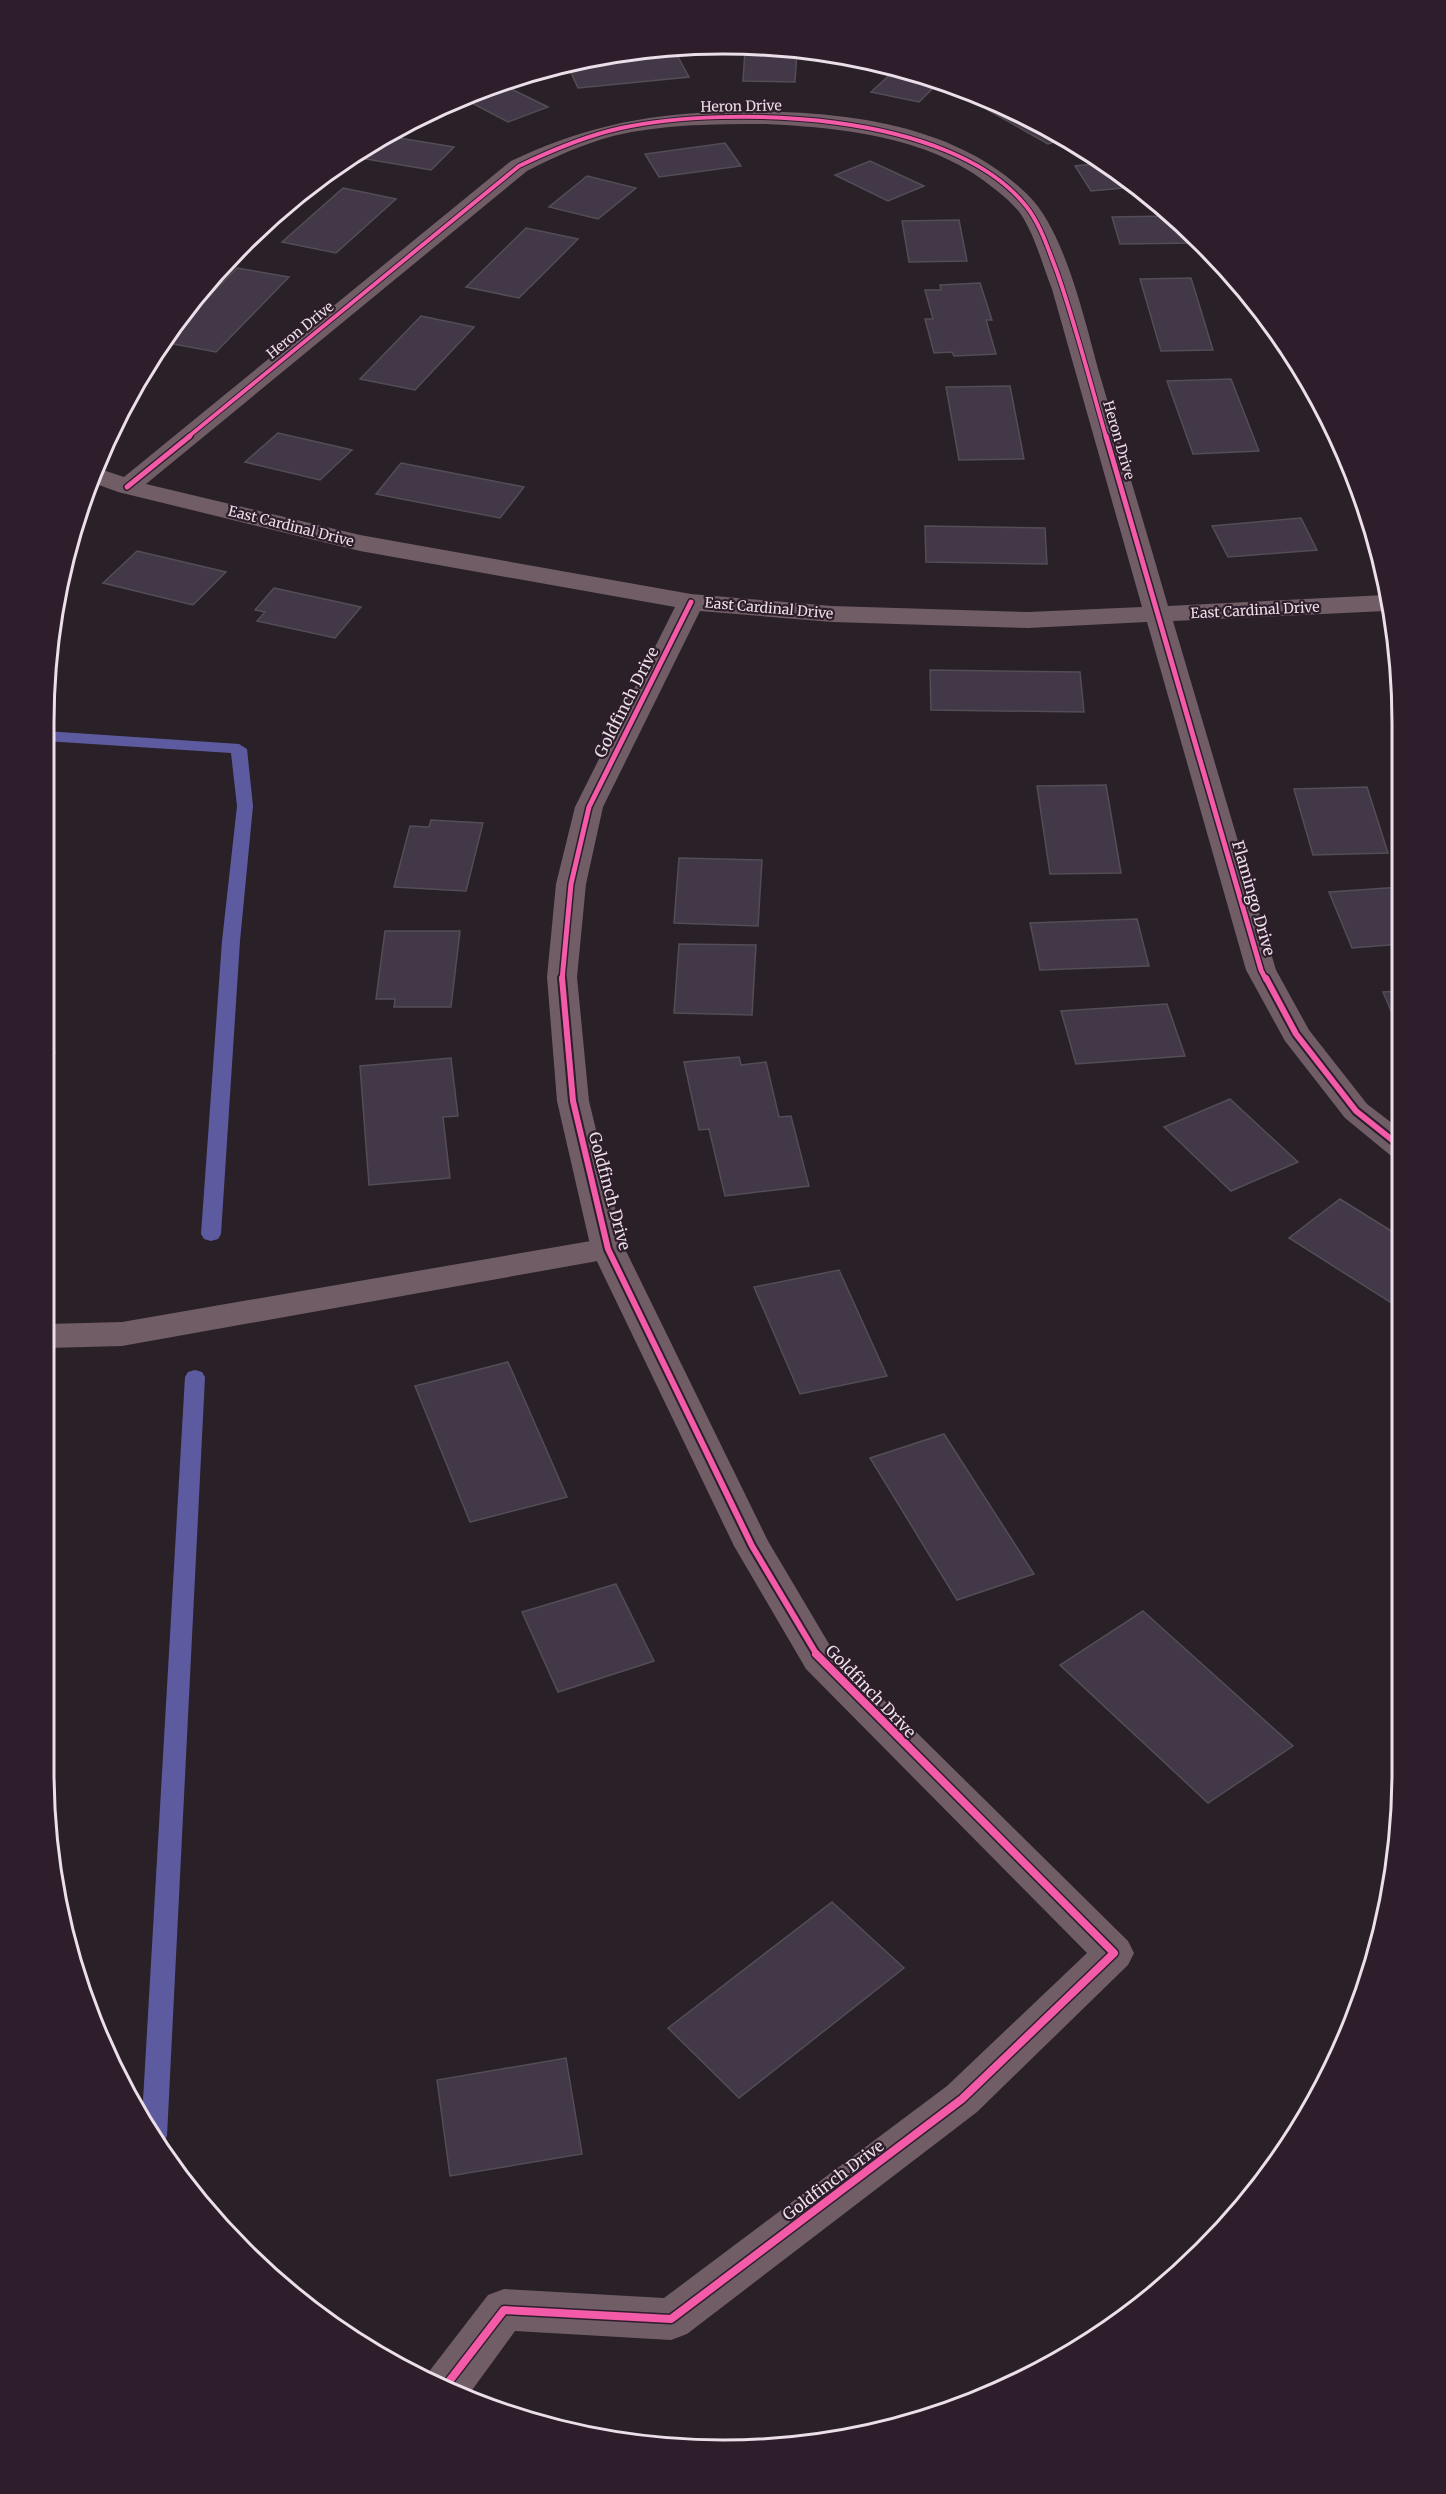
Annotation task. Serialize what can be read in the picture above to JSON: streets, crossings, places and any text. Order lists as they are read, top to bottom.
{
  "streets": {
    "street": [
      "Heron Drive",
      "East Cardinal Drive",
      "Goldfinch Drive",
      "Flamingo Drive"
    ]
  },
  "crossings": [
    ["Heron Drive", "East Cardinal Drive"],
    ["Heron Drive", "Flamingo Drive"],
    ["East Cardinal Drive", "Goldfinch Drive"],
    ["East Cardinal Drive", "Flamingo Drive"]
  ]
}
